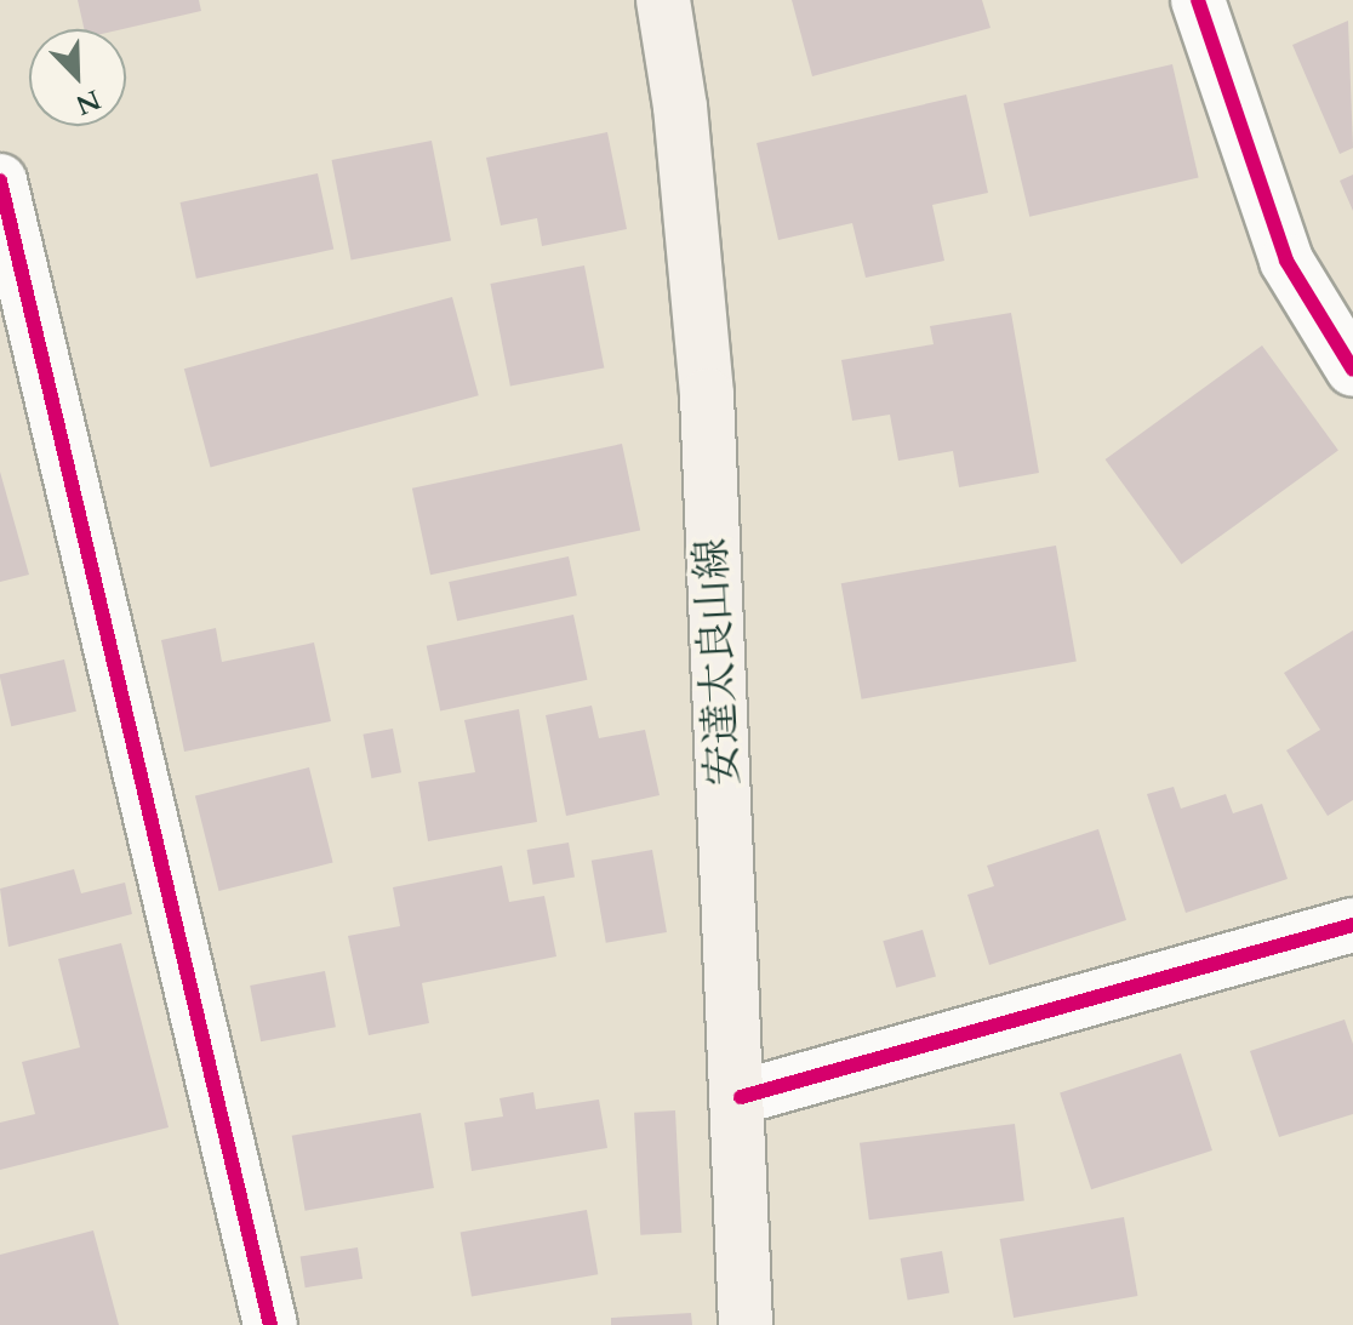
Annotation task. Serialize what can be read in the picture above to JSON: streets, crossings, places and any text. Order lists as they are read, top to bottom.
{
  "streets": {
    "main road": ["安達太良山線"]
  },
  "north": "bottom right"
}
